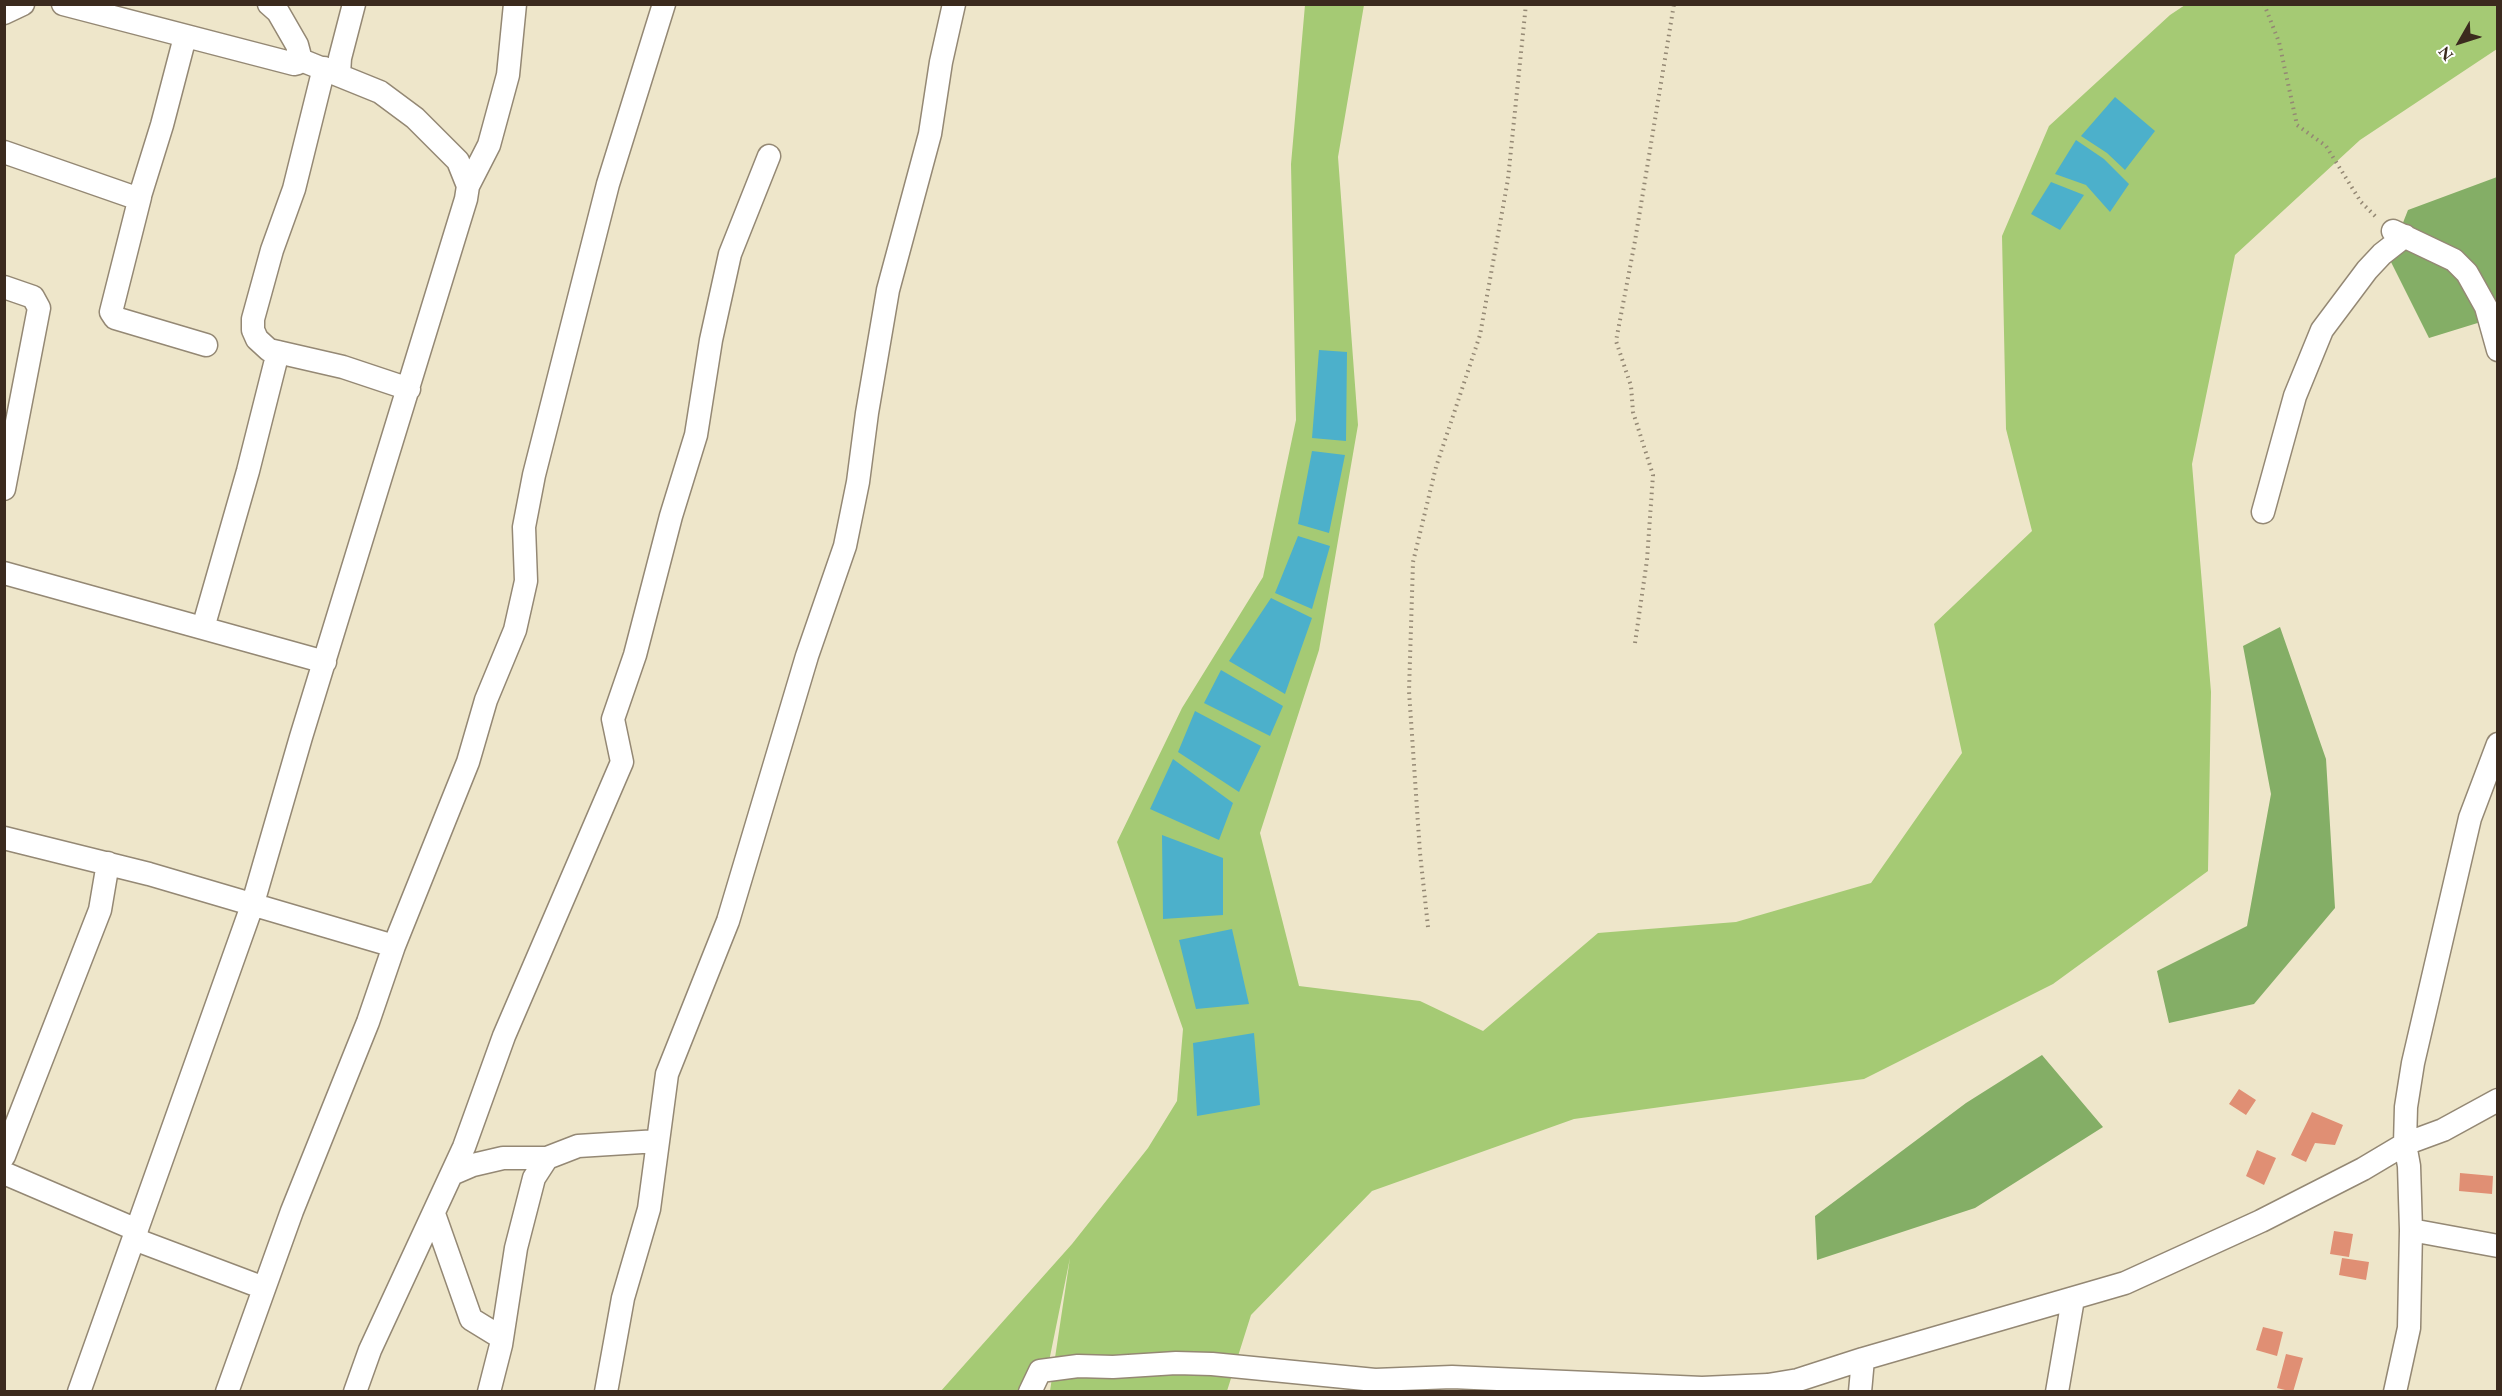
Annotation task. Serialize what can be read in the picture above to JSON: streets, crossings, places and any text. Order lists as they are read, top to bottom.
{
  "north": "bottom left"
}
